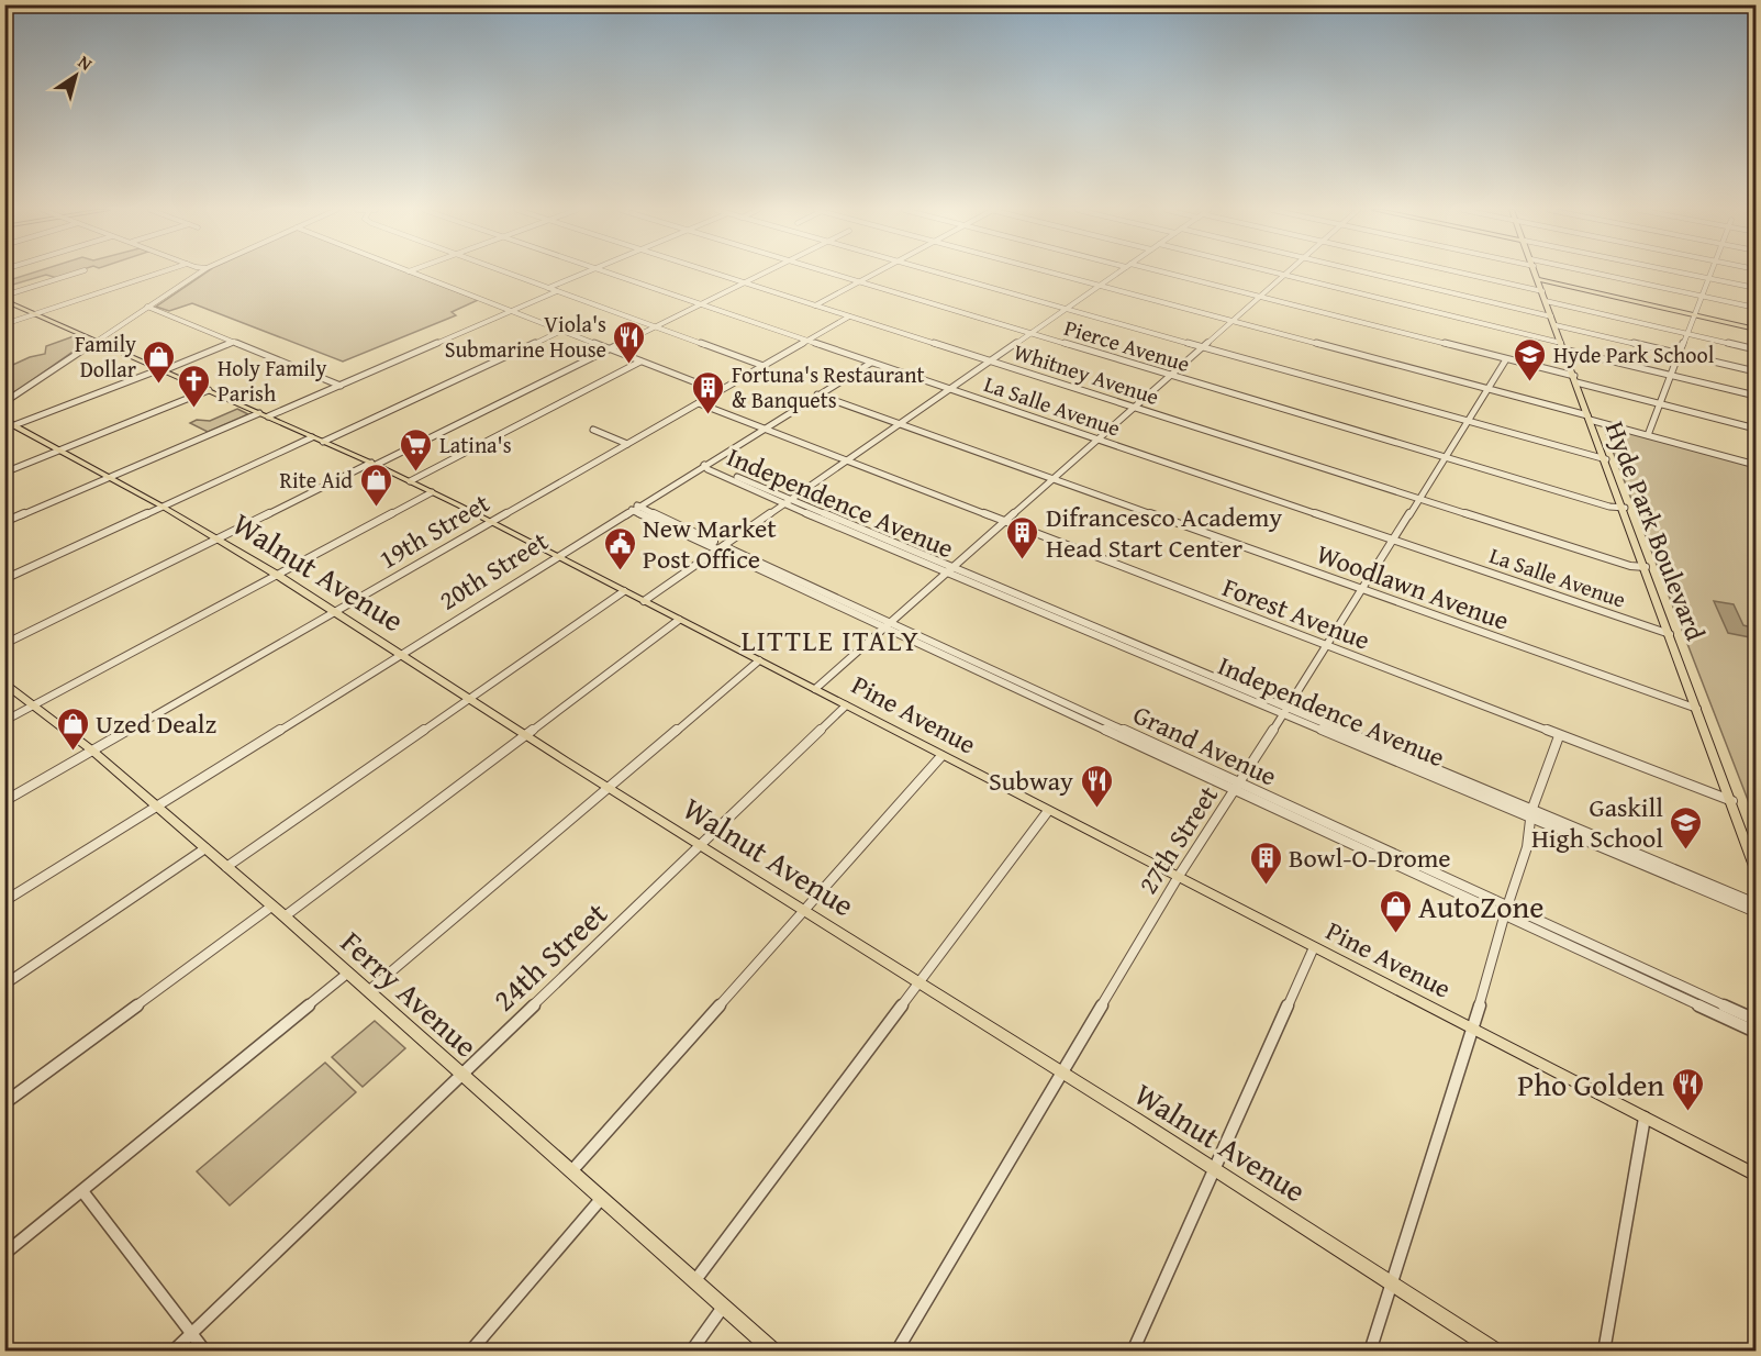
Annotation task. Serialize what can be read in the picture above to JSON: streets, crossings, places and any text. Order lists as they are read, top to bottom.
{
  "streets": {
    "main road": [
      "Hyde Park Boulevard",
      "Walnut Avenue",
      "Pine Avenue",
      "Ferry Avenue"
    ],
    "street": [
      "Pierce Avenue",
      "Whitney Avenue",
      "La Salle Avenue",
      "Independence Avenue",
      "19th Street",
      "20th Street",
      "Woodlawn Avenue",
      "Forest Avenue",
      "27th Street",
      "24th Street"
    ]
  },
  "crossings": [
    ["Pierce Avenue", "Hyde Park Boulevard"],
    ["Pierce Avenue", "27th Street"],
    ["Whitney Avenue", "19th Street"],
    ["Whitney Avenue", "Hyde Park Boulevard"],
    ["Whitney Avenue", "27th Street"],
    ["La Salle Avenue", "19th Street"],
    ["La Salle Avenue", "Hyde Park Boulevard"],
    ["La Salle Avenue", "20th Street"],
    ["La Salle Avenue", "27th Street"],
    ["Independence Avenue", "20th Street"],
    ["Independence Avenue", "27th Street"],
    ["19th Street", "Walnut Avenue"],
    ["19th Street", "Forest Avenue"],
    ["19th Street", "Pine Avenue"],
    ["19th Street", "Ferry Avenue"],
    ["Hyde Park Boulevard", "Woodlawn Avenue"],
    ["Hyde Park Boulevard", "Forest Avenue"],
    ["20th Street", "Walnut Avenue"],
    ["20th Street", "Woodlawn Avenue"],
    ["20th Street", "Forest Avenue"],
    ["20th Street", "Pine Avenue"],
    ["20th Street", "Ferry Avenue"],
    ["Walnut Avenue", "27th Street"],
    ["Walnut Avenue", "24th Street"],
    ["Woodlawn Avenue", "27th Street"],
    ["Forest Avenue", "27th Street"],
    ["Pine Avenue", "27th Street"],
    ["Pine Avenue", "24th Street"],
    ["24th Street", "Ferry Avenue"]
  ],
  "districts": ["LITTLE ITALY"],
  "places": {
    "restaurant": ["Viola's Submarine House", "Subway", "Pho Golden"],
    "school or university": ["Hyde Park School", "Gaskill High School"],
    "shop": [
      "Family Dollar",
      "Rite Aid",
      "Uzed Dealz",
      "AutoZone"
    ],
    "church": ["Holy Family Parish"],
    "building": ["Fortuna's Restaurant & Banquets", "Difrancesco Academy Head Start Center", "Bowl-O-Drome"],
    "supermarket": ["Latina's"],
    "public building": ["New Market Post Office"]
  },
  "north": "top right"
}
